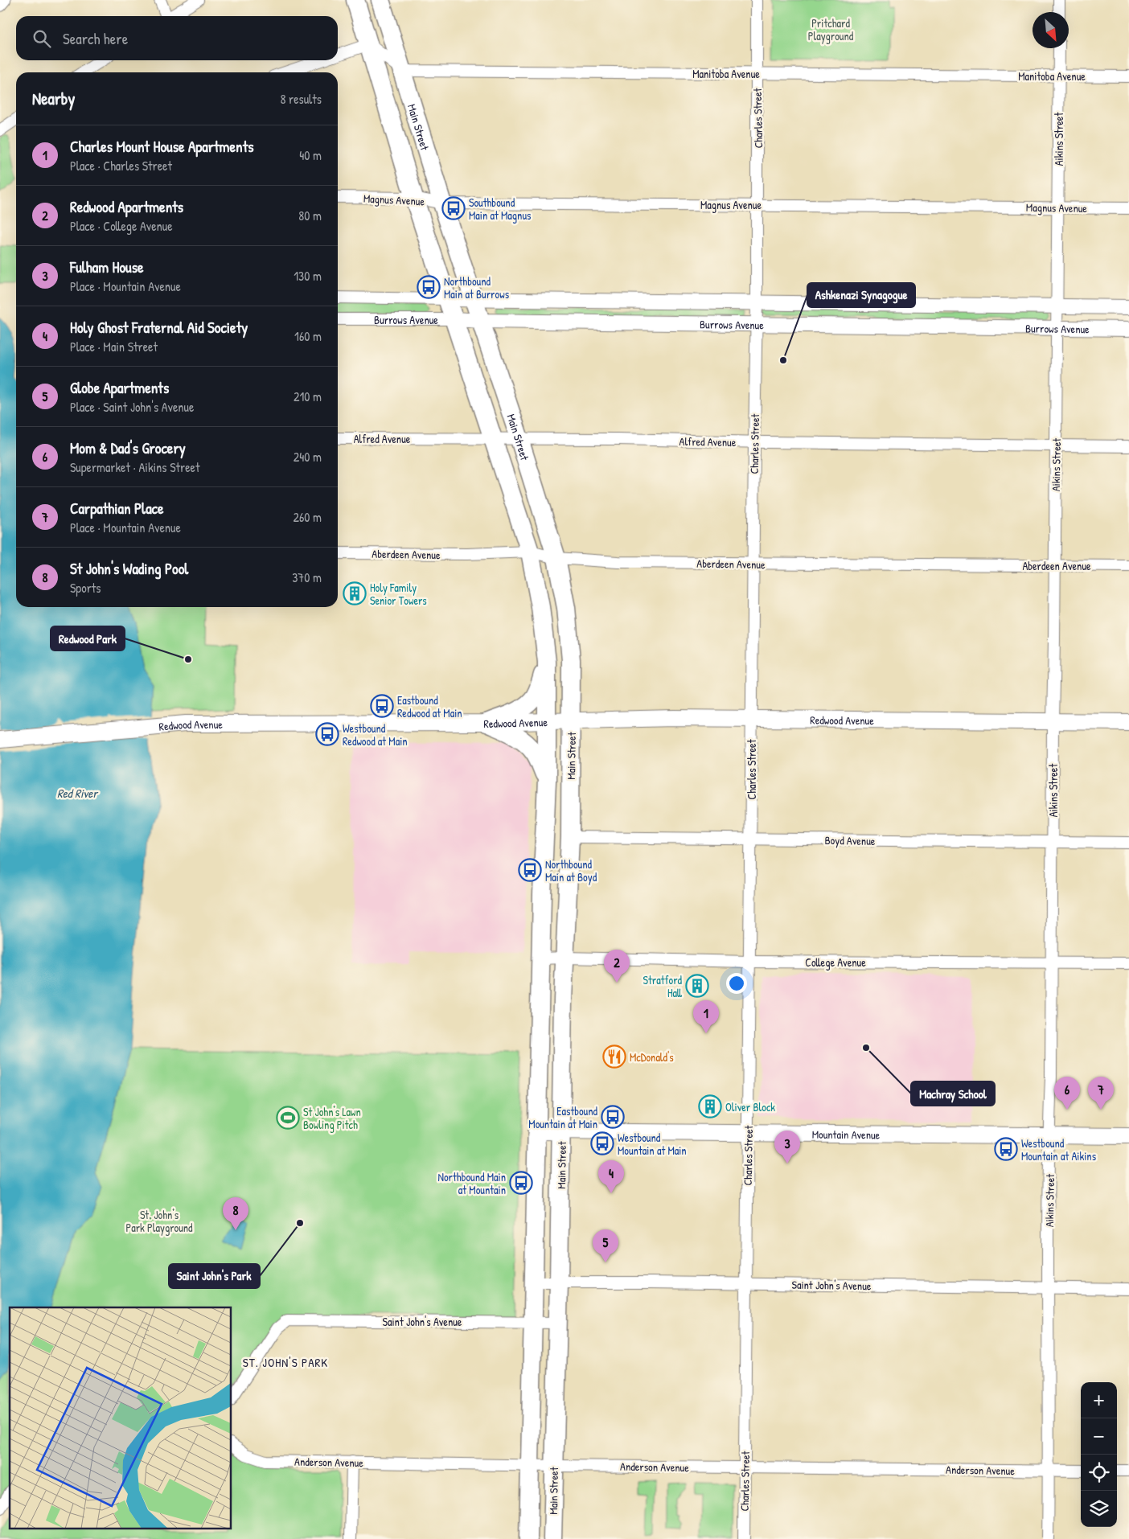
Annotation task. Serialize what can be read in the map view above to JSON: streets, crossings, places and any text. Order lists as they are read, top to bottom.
{
  "streets": {
    "main road": ["Main Street", "Redwood Avenue", "Mountain Avenue"],
    "street": [
      "Manitoba Avenue",
      "Charles Street",
      "Aikins Street",
      "Magnus Avenue",
      "Burrows Avenue",
      "Alfred Avenue",
      "Aberdeen Avenue",
      "Boyd Avenue",
      "College Avenue",
      "Saint John's Avenue",
      "Anderson Avenue"
    ]
  },
  "crossings": [
    ["Manitoba Avenue", "Charles Street"],
    ["Manitoba Avenue", "Main Street"],
    ["Manitoba Avenue", "Aikins Street"],
    ["Charles Street", "Magnus Avenue"],
    ["Charles Street", "Burrows Avenue"],
    ["Charles Street", "Alfred Avenue"],
    ["Charles Street", "Aberdeen Avenue"],
    ["Charles Street", "Redwood Avenue"],
    ["Charles Street", "Boyd Avenue"],
    ["Charles Street", "College Avenue"],
    ["Charles Street", "Mountain Avenue"],
    ["Charles Street", "Saint John's Avenue"],
    ["Charles Street", "Anderson Avenue"],
    ["Main Street", "Magnus Avenue"],
    ["Main Street", "Burrows Avenue"],
    ["Main Street", "Alfred Avenue"],
    ["Main Street", "Aberdeen Avenue"],
    ["Main Street", "Redwood Avenue"],
    ["Main Street", "Boyd Avenue"],
    ["Main Street", "College Avenue"],
    ["Main Street", "Mountain Avenue"],
    ["Main Street", "Saint John's Avenue"],
    ["Main Street", "Anderson Avenue"],
    ["Aikins Street", "Magnus Avenue"],
    ["Aikins Street", "Burrows Avenue"],
    ["Aikins Street", "Alfred Avenue"],
    ["Aikins Street", "Aberdeen Avenue"],
    ["Aikins Street", "Redwood Avenue"],
    ["Aikins Street", "Boyd Avenue"],
    ["Aikins Street", "College Avenue"],
    ["Aikins Street", "Mountain Avenue"],
    ["Aikins Street", "Saint John's Avenue"],
    ["Aikins Street", "Anderson Avenue"]
  ],
  "districts": ["ST. JOHN'S PARK"],
  "water": ["Red River"],
  "parks": ["Pritchard Playground", "St. John's Park Playground"],
  "places": {
    "bus stop": [
      "Southbound Main at Magnus",
      "Northbound Main at Burrows",
      "Eastbound Redwood at Main",
      "Westbound Redwood at Main",
      "Northbound Main at Boyd",
      "Eastbound Mountain at Main",
      "Westbound Mountain at Main",
      "Westbound Mountain at Aikins",
      "Northbound Main at Mountain"
    ],
    "other": [
      "Ashkenazi Synagogue",
      "Redwood Park",
      "Machray School",
      "Saint John's Park"
    ],
    "building": ["Holy Family Senior Towers", "Stratford Hall", "Oliver Block"],
    "restaurant": ["McDonald's"],
    "sports": ["St John's Lawn Bowling Pitch"]
  },
  "north": "bottom right",
  "page": {
    "search": "Search here",
    "heading": ["Nearby", "8 results"],
    "list": [
      {
        "mark": "1",
        "name": "Charles Mount House Apartments",
        "note": "Place · Charles Street",
        "value": "40 m"
      },
      {
        "mark": "2",
        "name": "Redwood Apartments",
        "note": "Place · College Avenue",
        "value": "80 m"
      },
      {
        "mark": "3",
        "name": "Fulham House",
        "note": "Place · Mountain Avenue",
        "value": "130 m"
      },
      {
        "mark": "4",
        "name": "Holy Ghost Fraternal Aid Society",
        "note": "Place · Main Street",
        "value": "160 m"
      },
      {
        "mark": "5",
        "name": "Globe Apartments",
        "note": "Place · Saint John's Avenue",
        "value": "210 m"
      },
      {
        "mark": "6",
        "name": "Mom & Dad's Grocery",
        "note": "Supermarket · Aikins Street",
        "value": "240 m"
      },
      {
        "mark": "7",
        "name": "Carpathian Place",
        "note": "Place · Mountain Avenue",
        "value": "260 m"
      },
      {
        "mark": "8",
        "name": "St John's Wading Pool",
        "note": "Sports",
        "value": "370 m"
      }
    ],
    "pins": [
      "2",
      "1",
      "6",
      "7",
      "3",
      "4",
      "8",
      "5"
    ],
    "map_buttons": ["+", "−"]
  }
}
